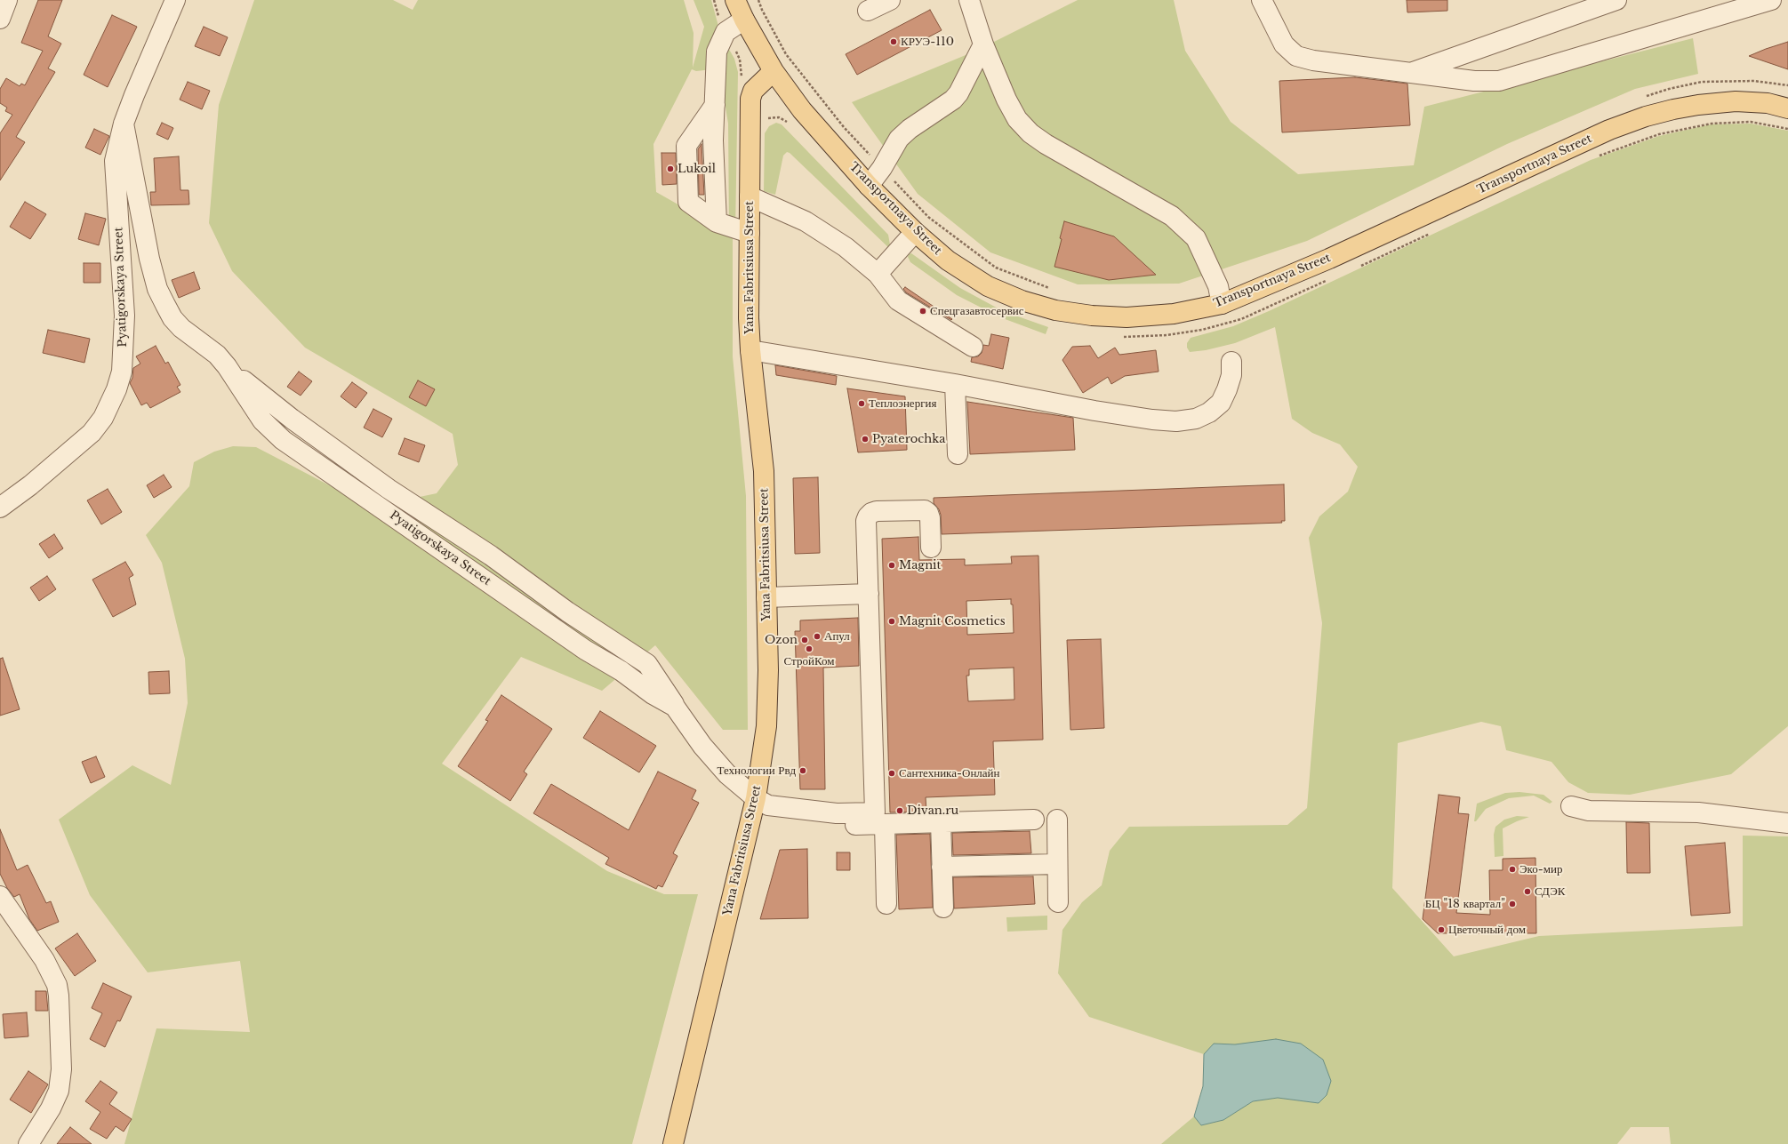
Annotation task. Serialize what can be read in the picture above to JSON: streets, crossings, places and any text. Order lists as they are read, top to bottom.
{
  "streets": {
    "main road": ["Transportnaya Street", "Yana Fabritsiusa Street"],
    "street": ["Pyatigorskaya Street"]
  },
  "crossings": [
    ["Transportnaya Street", "Yana Fabritsiusa Street"],
    ["Yana Fabritsiusa Street", "Pyatigorskaya Street"]
  ],
  "places": [
    "КРУЭ-110",
    "Lukoil",
    "Спецгазавтосервис",
    "Теплоэнергия",
    "Pyaterochka",
    "Magnit",
    "Magnit Cosmetics",
    "Апул",
    "Ozon",
    "СтройКом",
    "Технологии Рвд",
    "Сантехника-Онлайн",
    "Divan.ru",
    "Эко-мир",
    "СДЭК",
    "БЦ \"18 квартал\"",
    "Цветочный дом"
  ]
}
